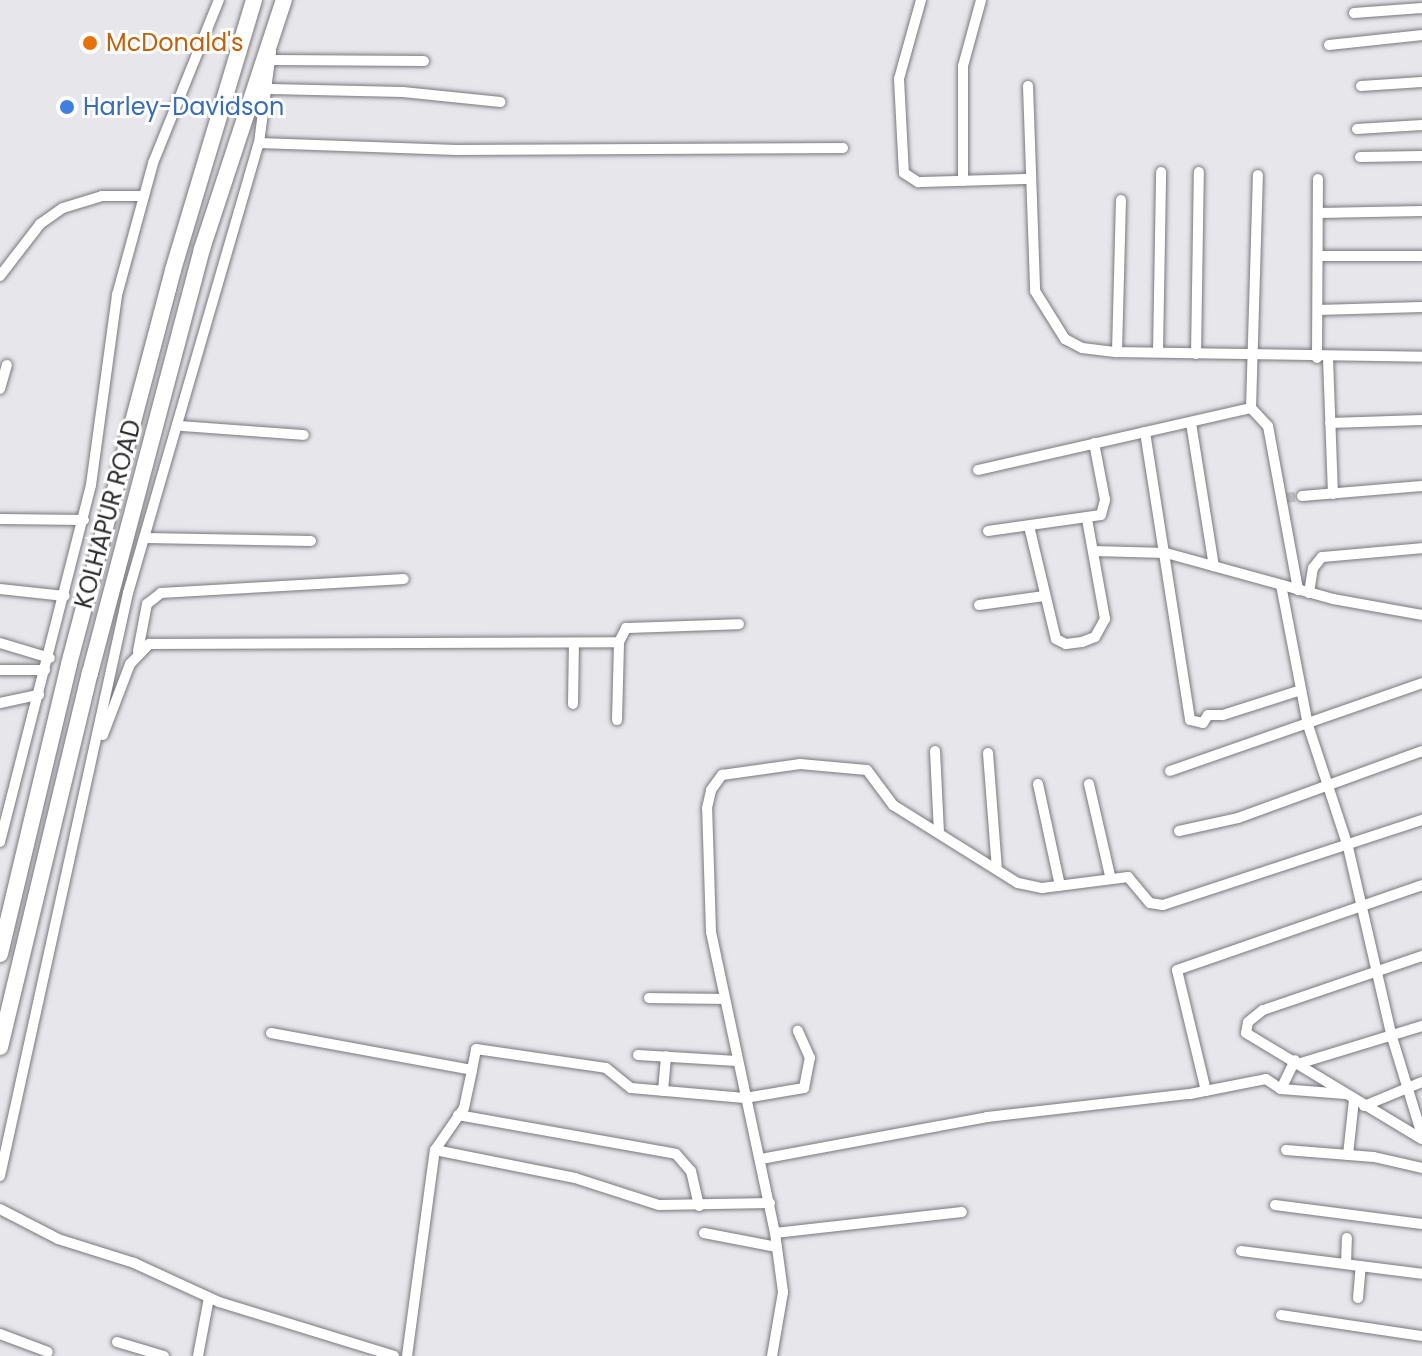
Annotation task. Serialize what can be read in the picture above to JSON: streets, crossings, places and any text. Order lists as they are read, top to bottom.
{
  "streets": {
    "highway": ["KOLHAPUR ROAD"]
  },
  "places": ["McDonald's", "Harley-Davidson"]
}
